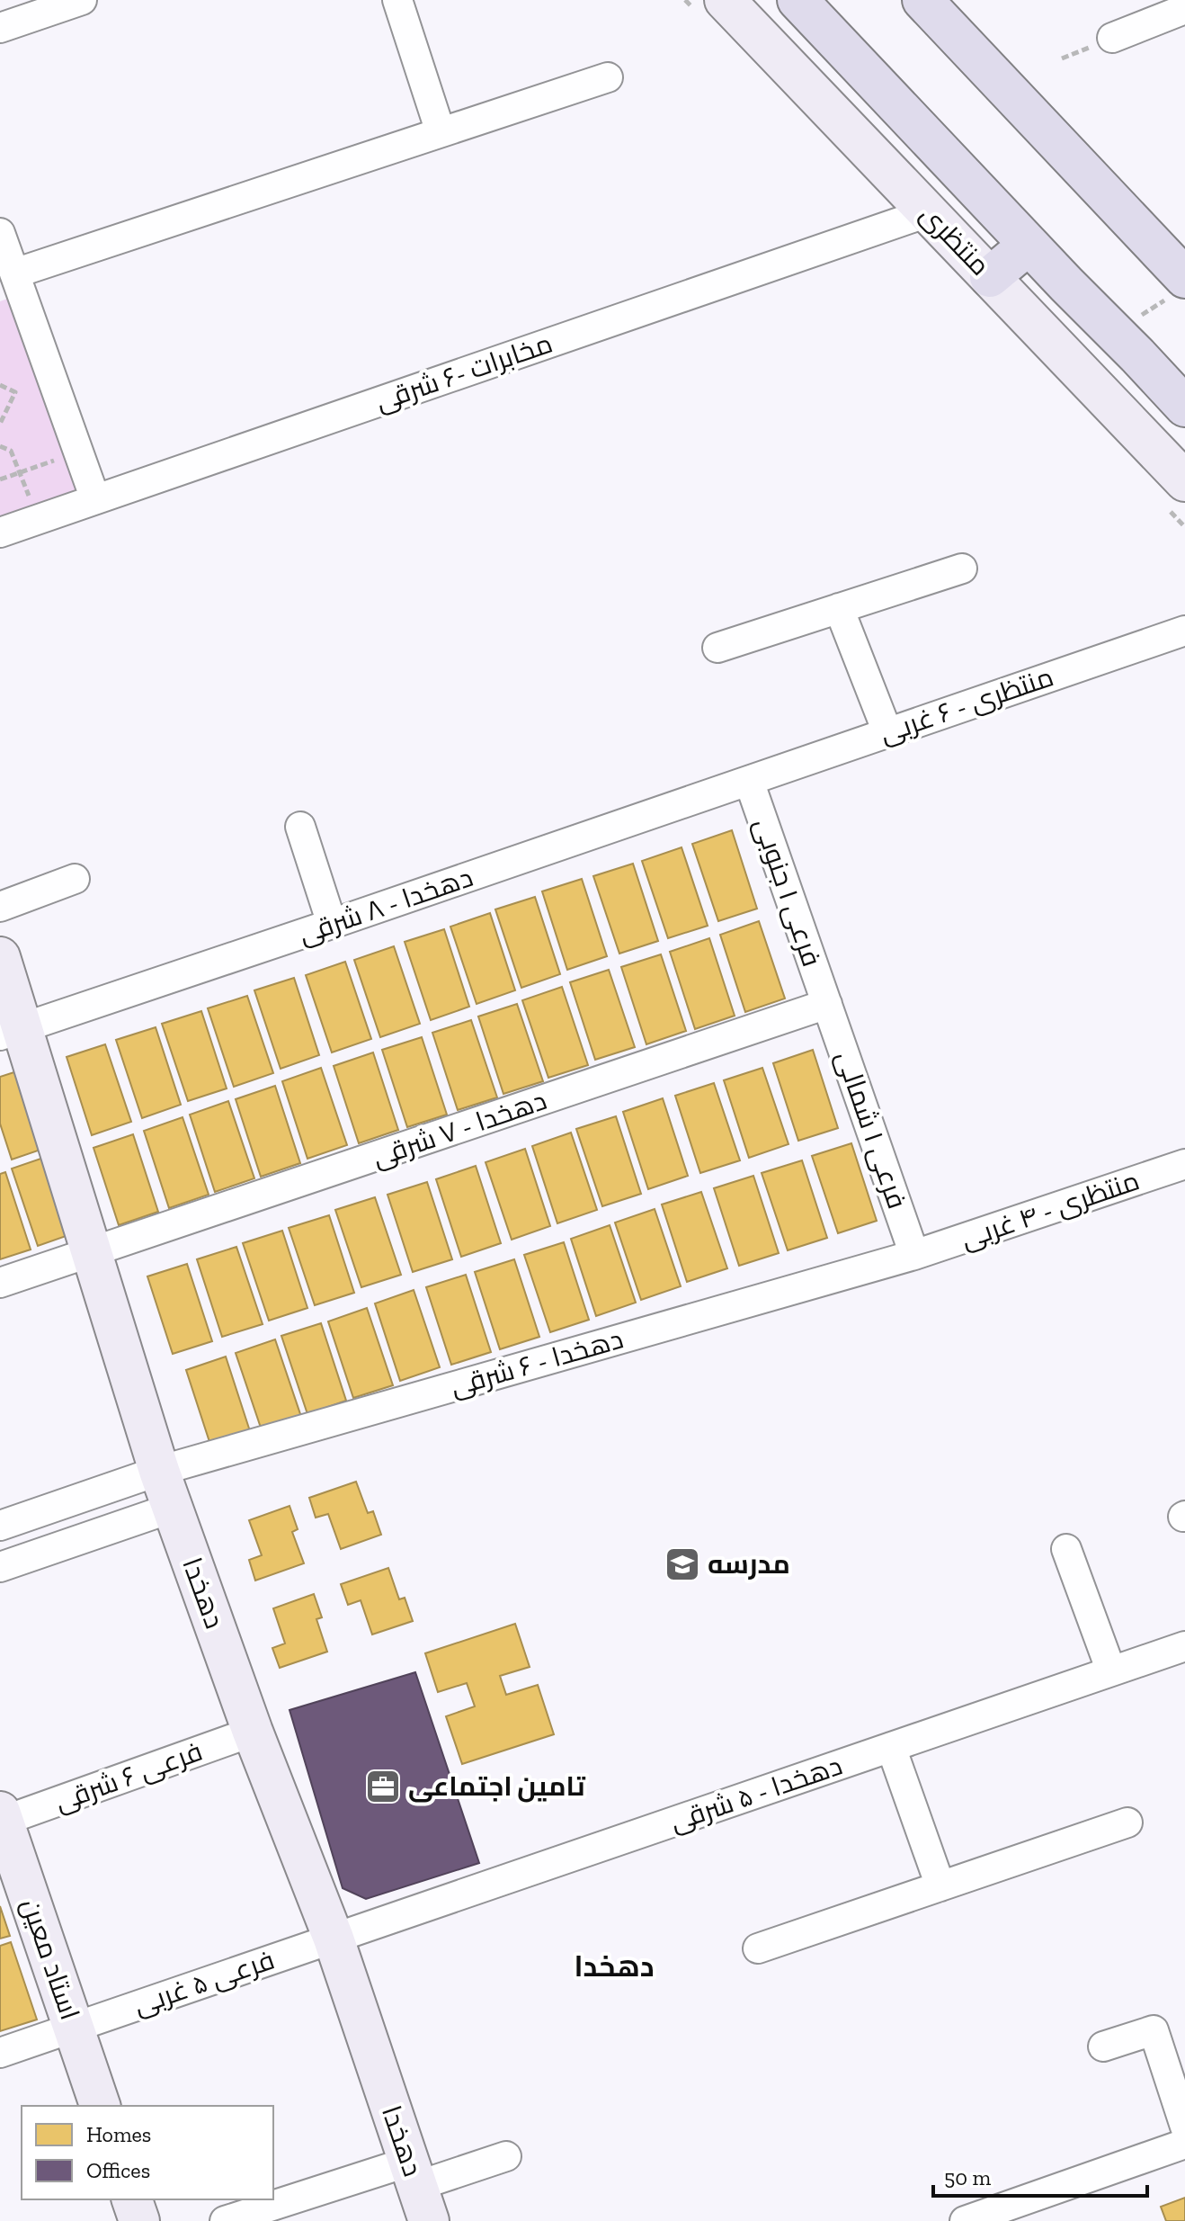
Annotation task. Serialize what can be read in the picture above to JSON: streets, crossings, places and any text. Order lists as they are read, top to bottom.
{
  "streets": {
    "main road": ["منتظری"],
    "street": [
      "مخابرات -۶ شرقی",
      "منتظری - ۶ غربی",
      "فرعی ۱ جنوبی",
      "دهخدا - ۸ شرقی",
      "دهخدا - ۷ شرقی",
      "فرعی ۱ شمالی",
      "منتظری - ۴ غربی",
      "دهخدا - ۶ شرقی",
      "دهخدا",
      "فرعی ۶ شرقی",
      "دهخدا - ۵ شرقی",
      "استاد معین",
      "فرعی ۵ غربی"
    ]
  },
  "crossings": [
    ["منتظری", "مخابرات -۶ شرقی"],
    ["منتظری - ۶ غربی", "فرعی ۱ جنوبی"],
    ["منتظری - ۶ غربی", "دهخدا - ۸ شرقی"],
    ["فرعی ۱ جنوبی", "دهخدا - ۸ شرقی"],
    ["فرعی ۱ جنوبی", "دهخدا - ۷ شرقی"],
    ["فرعی ۱ جنوبی", "فرعی ۱ شمالی"],
    ["دهخدا - ۸ شرقی", "دهخدا"],
    ["دهخدا - ۷ شرقی", "فرعی ۱ شمالی"],
    ["دهخدا - ۷ شرقی", "دهخدا"],
    ["فرعی ۱ شمالی", "منتظری - ۴ غربی"],
    ["فرعی ۱ شمالی", "دهخدا - ۶ شرقی"],
    ["منتظری - ۴ غربی", "دهخدا - ۶ شرقی"],
    ["دهخدا - ۶ شرقی", "دهخدا"],
    ["دهخدا", "فرعی ۶ شرقی"],
    ["دهخدا", "دهخدا - ۵ شرقی"],
    ["دهخدا", "فرعی ۵ غربی"],
    ["فرعی ۶ شرقی", "استاد معین"],
    ["دهخدا - ۵ شرقی", "فرعی ۵ غربی"],
    ["استاد معین", "فرعی ۵ غربی"]
  ],
  "districts": ["دهخدا"],
  "places": {
    "school or university": ["مدرسه"],
    "office": ["تامین اجتماعی"]
  },
  "legend": ["Homes", "Offices"],
  "scale_bar": "50 m"
}
